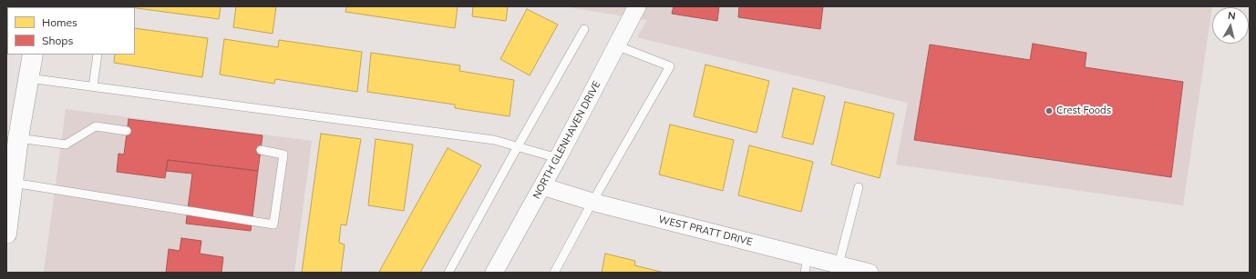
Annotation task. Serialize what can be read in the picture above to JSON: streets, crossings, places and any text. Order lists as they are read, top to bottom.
{
  "streets": {
    "street": ["NORTH GLENHAVEN DRIVE", "WEST PRATT DRIVE"]
  },
  "crossings": [
    ["NORTH GLENHAVEN DRIVE", "WEST PRATT DRIVE"]
  ],
  "places": ["Crest Foods"],
  "legend": ["Homes", "Shops"],
  "north": "top"
}
